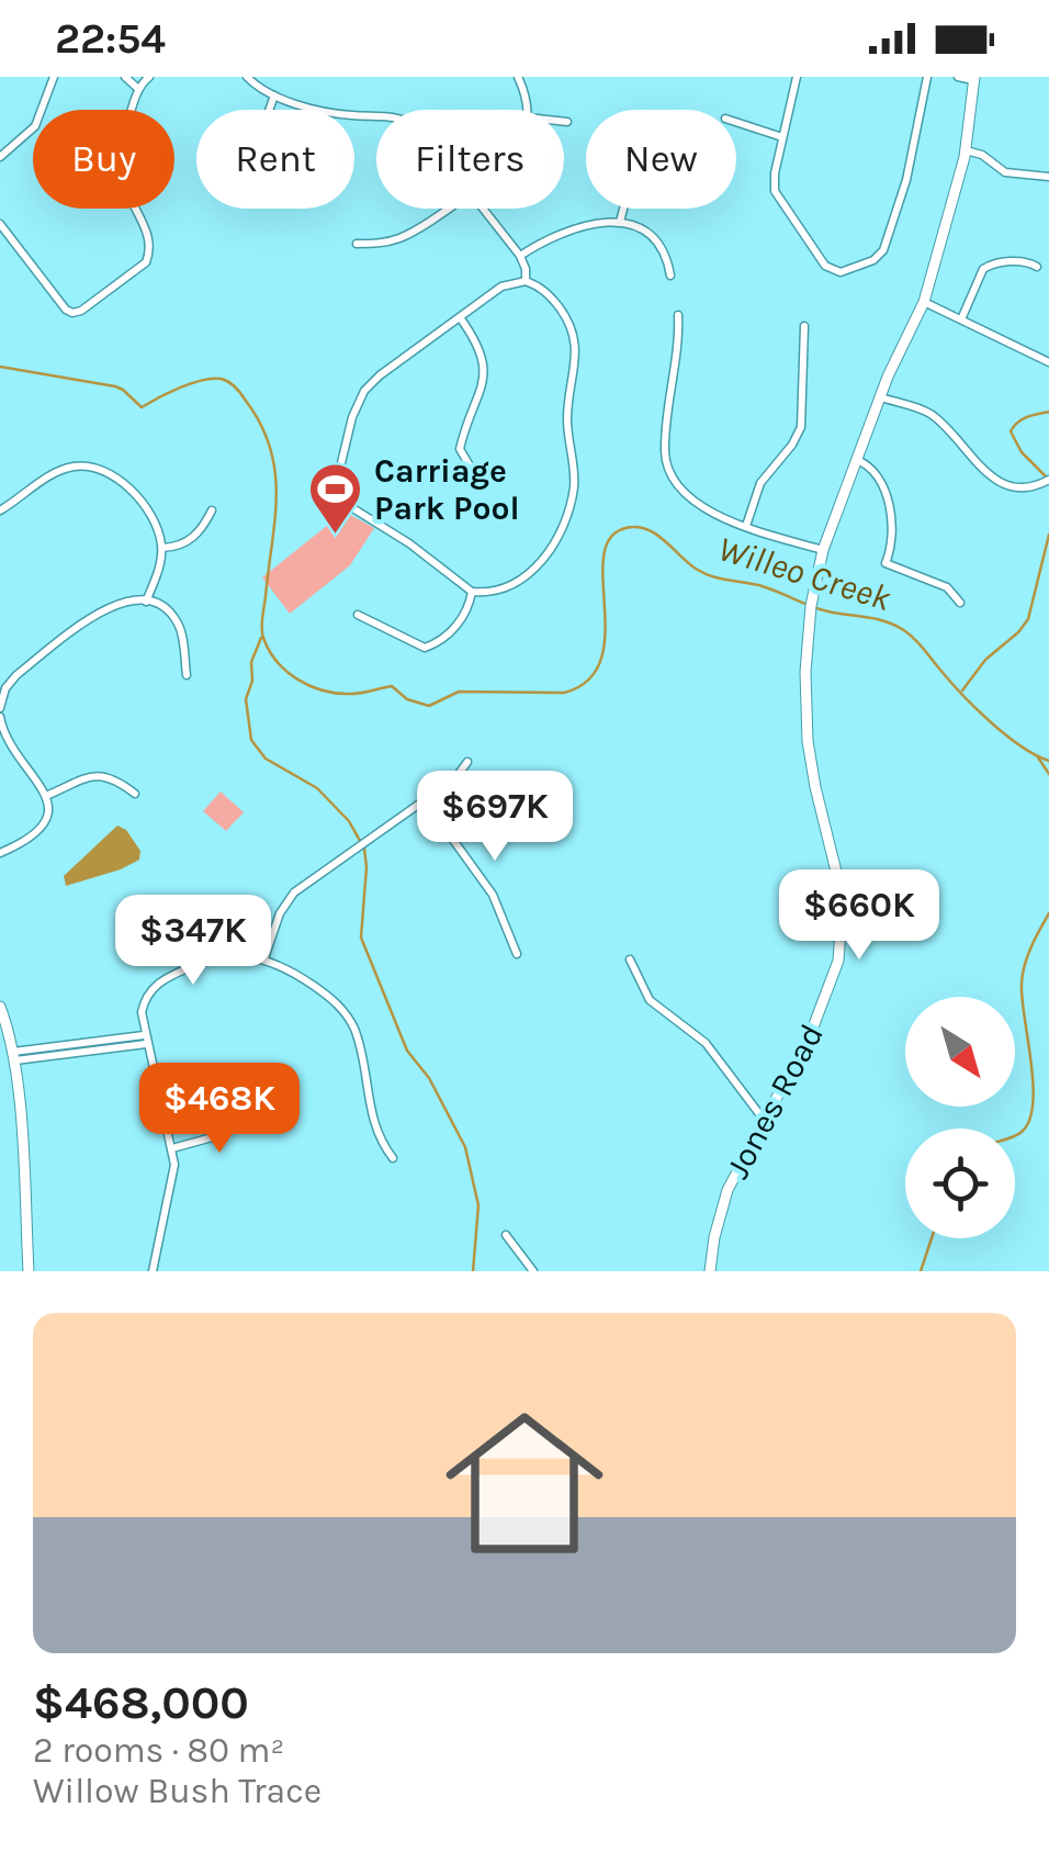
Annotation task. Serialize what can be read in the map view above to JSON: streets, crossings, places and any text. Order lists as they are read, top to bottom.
{
  "streets": {
    "street": ["Jones Road"]
  },
  "water": ["Willeo Creek"],
  "places": {
    "sports": ["Carriage Park Pool"]
  },
  "north": "bottom right",
  "page": {
    "status": "22:54",
    "chip": [
      "Buy",
      "Rent",
      "Filters",
      "New"
    ],
    "price": [
      "$697K",
      "$660K",
      "$347K",
      "$468K"
    ],
    "list": [
      {
        "name": "$468,000",
        "note": "2 rooms · 80 m² · Willow Bush Trace"
      }
    ]
  }
}
